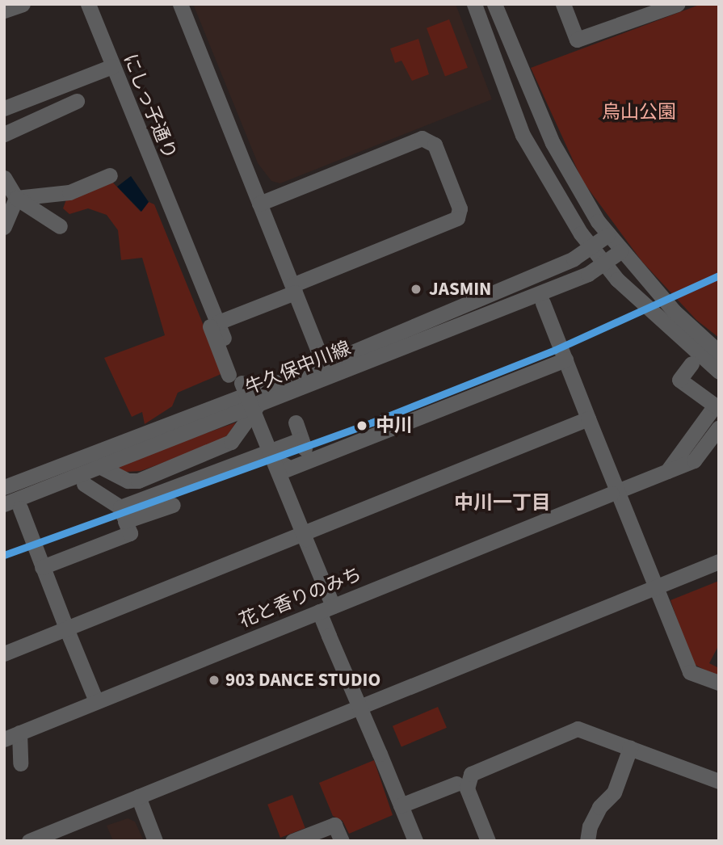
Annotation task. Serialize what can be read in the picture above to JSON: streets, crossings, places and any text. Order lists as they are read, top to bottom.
{
  "streets": {
    "street": ["にしっ子通り", "牛久保中川線", "花と香りのみち"]
  },
  "districts": ["中川一丁目"],
  "parks": ["烏山公園"],
  "places": ["JASMIN", "中川", "903 DANCE STUDIO"]
}
